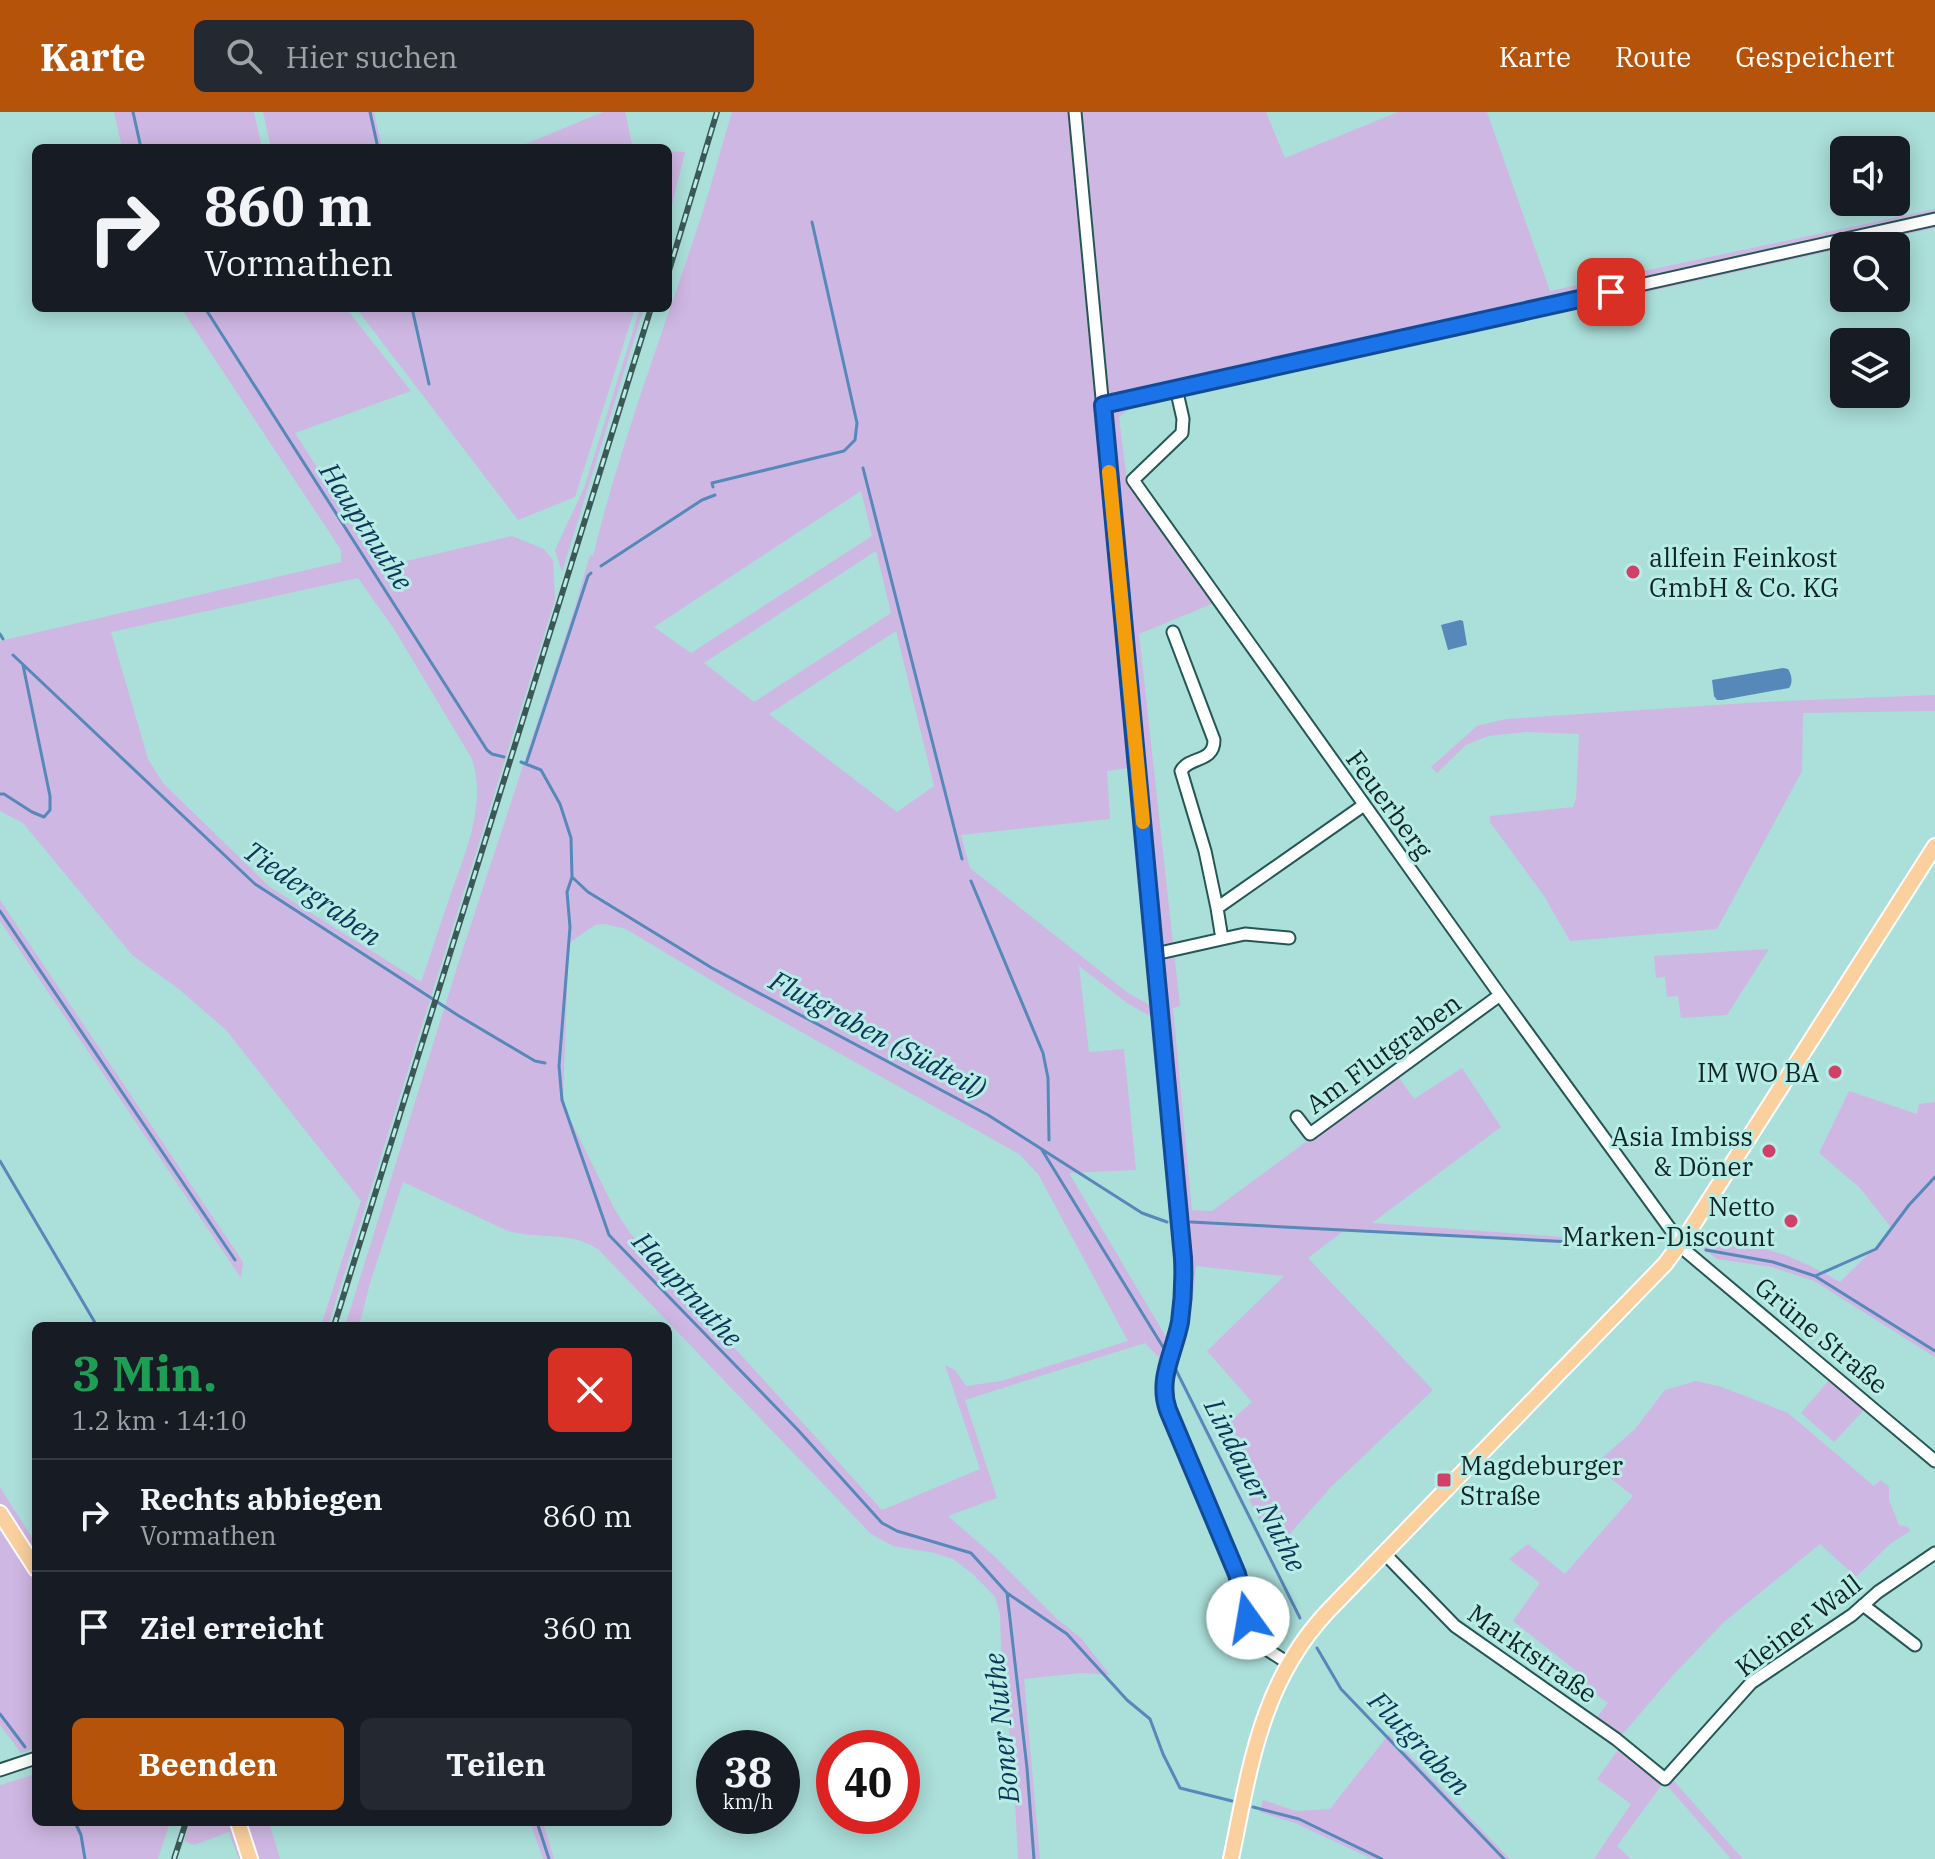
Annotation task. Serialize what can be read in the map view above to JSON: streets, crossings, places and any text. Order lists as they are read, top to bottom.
{
  "streets": {
    "street": [
      "Feuerberg",
      "Am Flutgraben",
      "Grüne Straße",
      "Kleiner Wall",
      "Marktstraße"
    ]
  },
  "crossings": [
    ["Feuerberg", "Am Flutgraben"],
    ["Feuerberg", "Grüne Straße"],
    ["Kleiner Wall", "Marktstraße"]
  ],
  "water": [
    "Hauptnuthe",
    "Tiedergraben",
    "Flutgraben (Südteil)",
    "Lindauer Nuthe",
    "Boner Nuthe",
    "Flutgraben"
  ],
  "places": {
    "other": [
      "allfein Feinkost GmbH & Co. KG",
      "IM WO BA",
      "Asia Imbiss & Döner",
      "Netto Marken-Discount"
    ],
    "transit": ["Magdeburger Straße"]
  },
  "page": {
    "header": "Karte",
    "search": "Hier suchen",
    "nav": ["Karte", "Route", "Gespeichert"],
    "turn": ["860 m", "Vormathen"],
    "heading": ["3 Min.", "1.2 km · 14:10"],
    "list": [
      {
        "name": "Rechts abbiegen",
        "note": "Vormathen",
        "value": "860 m"
      },
      {
        "name": "Ziel erreicht",
        "value": "360 m"
      }
    ],
    "buttons": ["Beenden", "Teilen"],
    "speed": "38 km/h",
    "limit": "40"
  }
}
